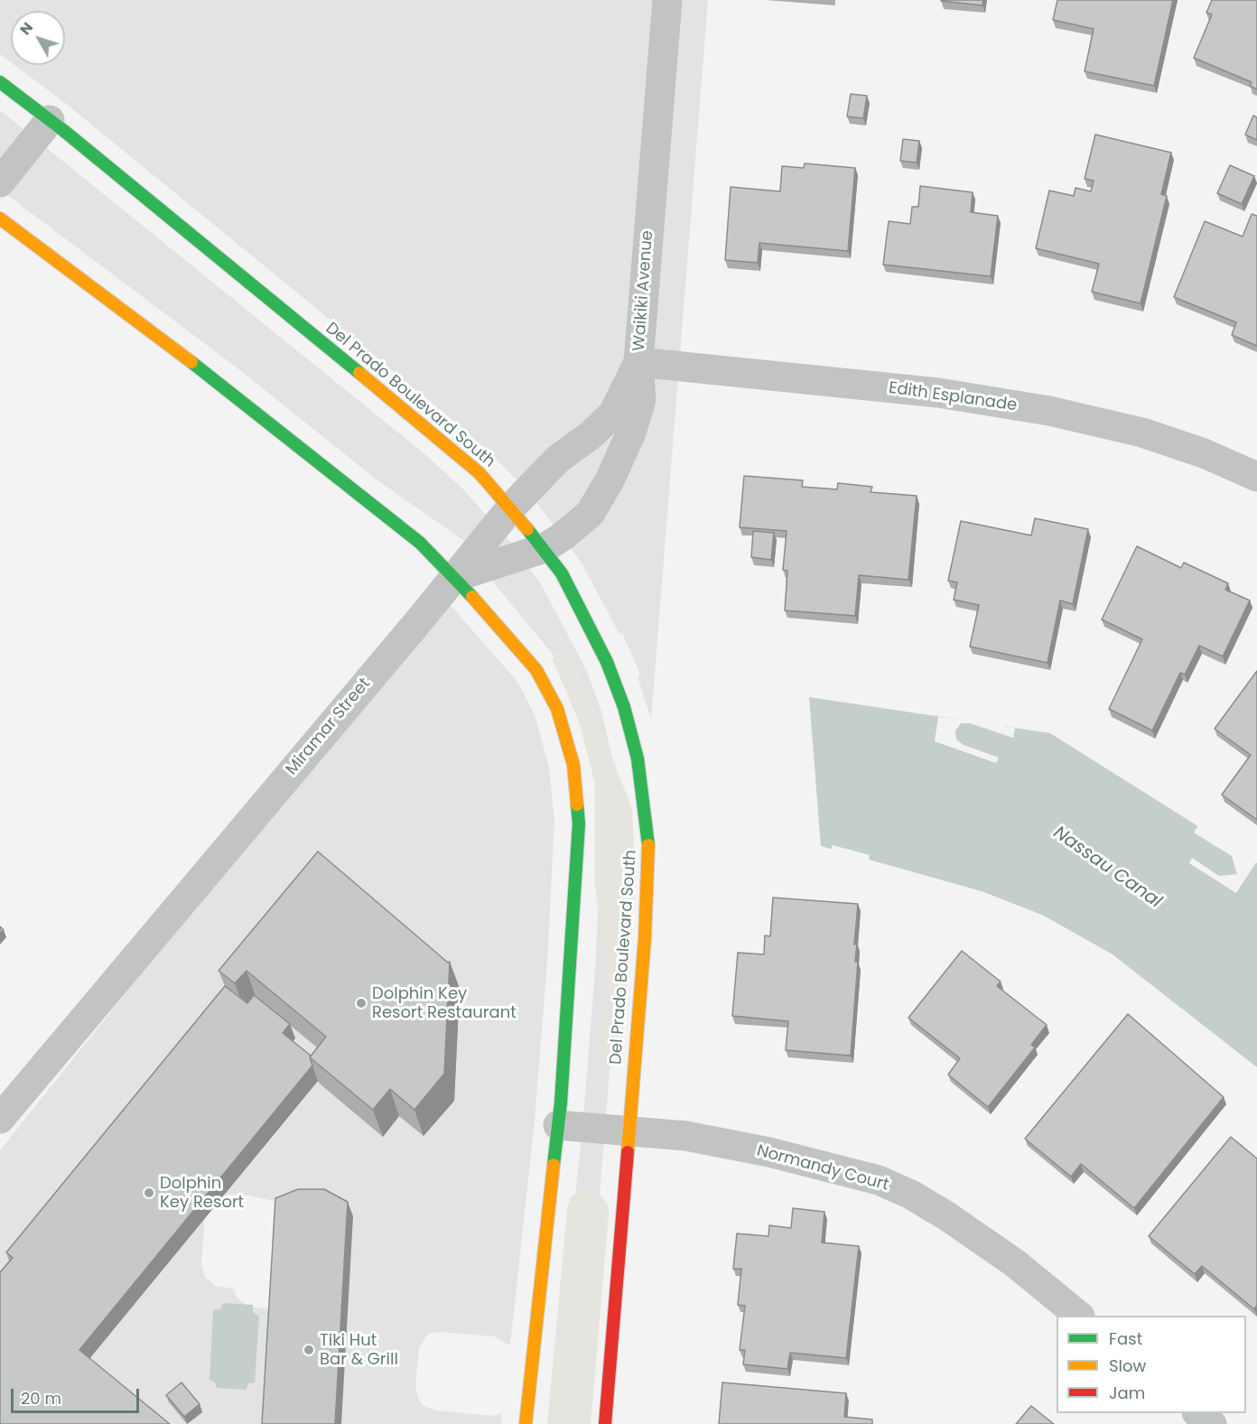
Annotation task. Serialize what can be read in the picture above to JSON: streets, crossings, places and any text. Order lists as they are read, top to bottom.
{
  "streets": {
    "street": [
      "Waikiki Avenue",
      "Del Prado Boulevard South",
      "Edith Esplanade",
      "Miramar Street",
      "Normandy Court"
    ]
  },
  "crossings": [
    ["Waikiki Avenue", "Del Prado Boulevard South"],
    ["Waikiki Avenue", "Edith Esplanade"],
    ["Waikiki Avenue", "Miramar Street"],
    ["Del Prado Boulevard South", "Normandy Court"]
  ],
  "water": ["Nassau Canal"],
  "places": ["Dolphin Key Resort Restaurant", "Dolphin Key Resort", "Tiki Hut Bar & Grill"],
  "legend": ["Fast", "Slow", "Jam"],
  "scale_bar": "20 m",
  "north": "top left"
}
